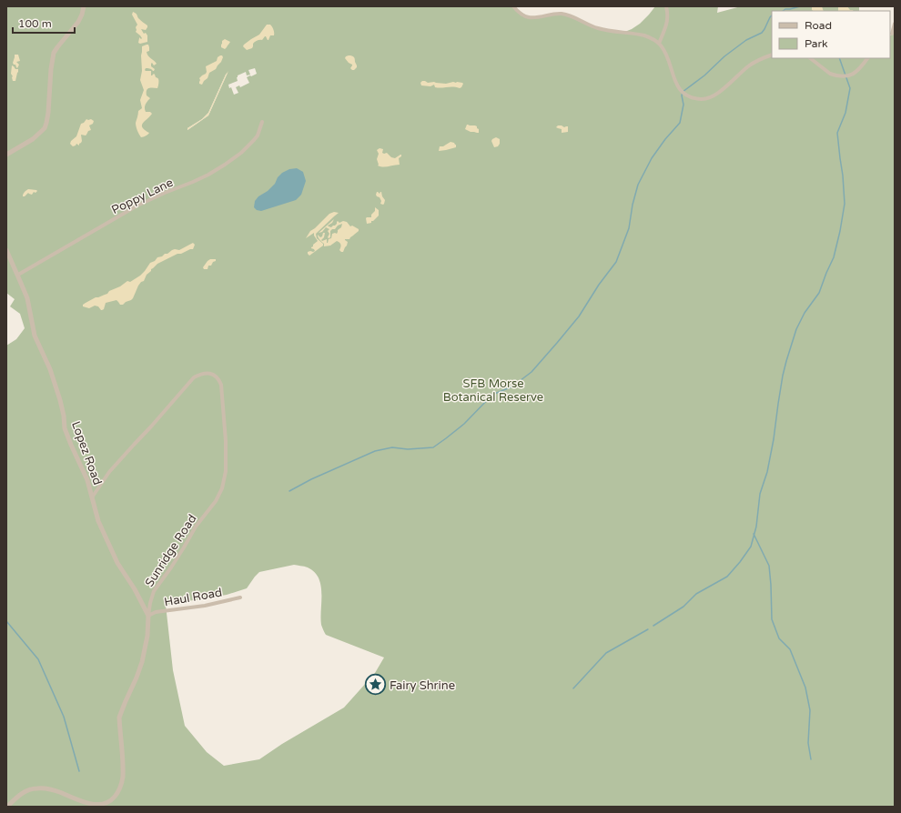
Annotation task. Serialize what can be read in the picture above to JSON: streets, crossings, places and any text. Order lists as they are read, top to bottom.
{
  "streets": {
    "street": [
      "Poppy Lane",
      "Lopez Road",
      "Sunridge Road",
      "Haul Road"
    ]
  },
  "crossings": [
    ["Poppy Lane", "Lopez Road"],
    ["Lopez Road", "Sunridge Road"],
    ["Lopez Road", "Haul Road"],
    ["Sunridge Road", "Haul Road"]
  ],
  "parks": ["SFB Morse Botanical Reserve"],
  "places": {
    "place": ["Fairy Shrine"]
  },
  "legend": ["Road", "Park"],
  "scale_bar": "100 m"
}
